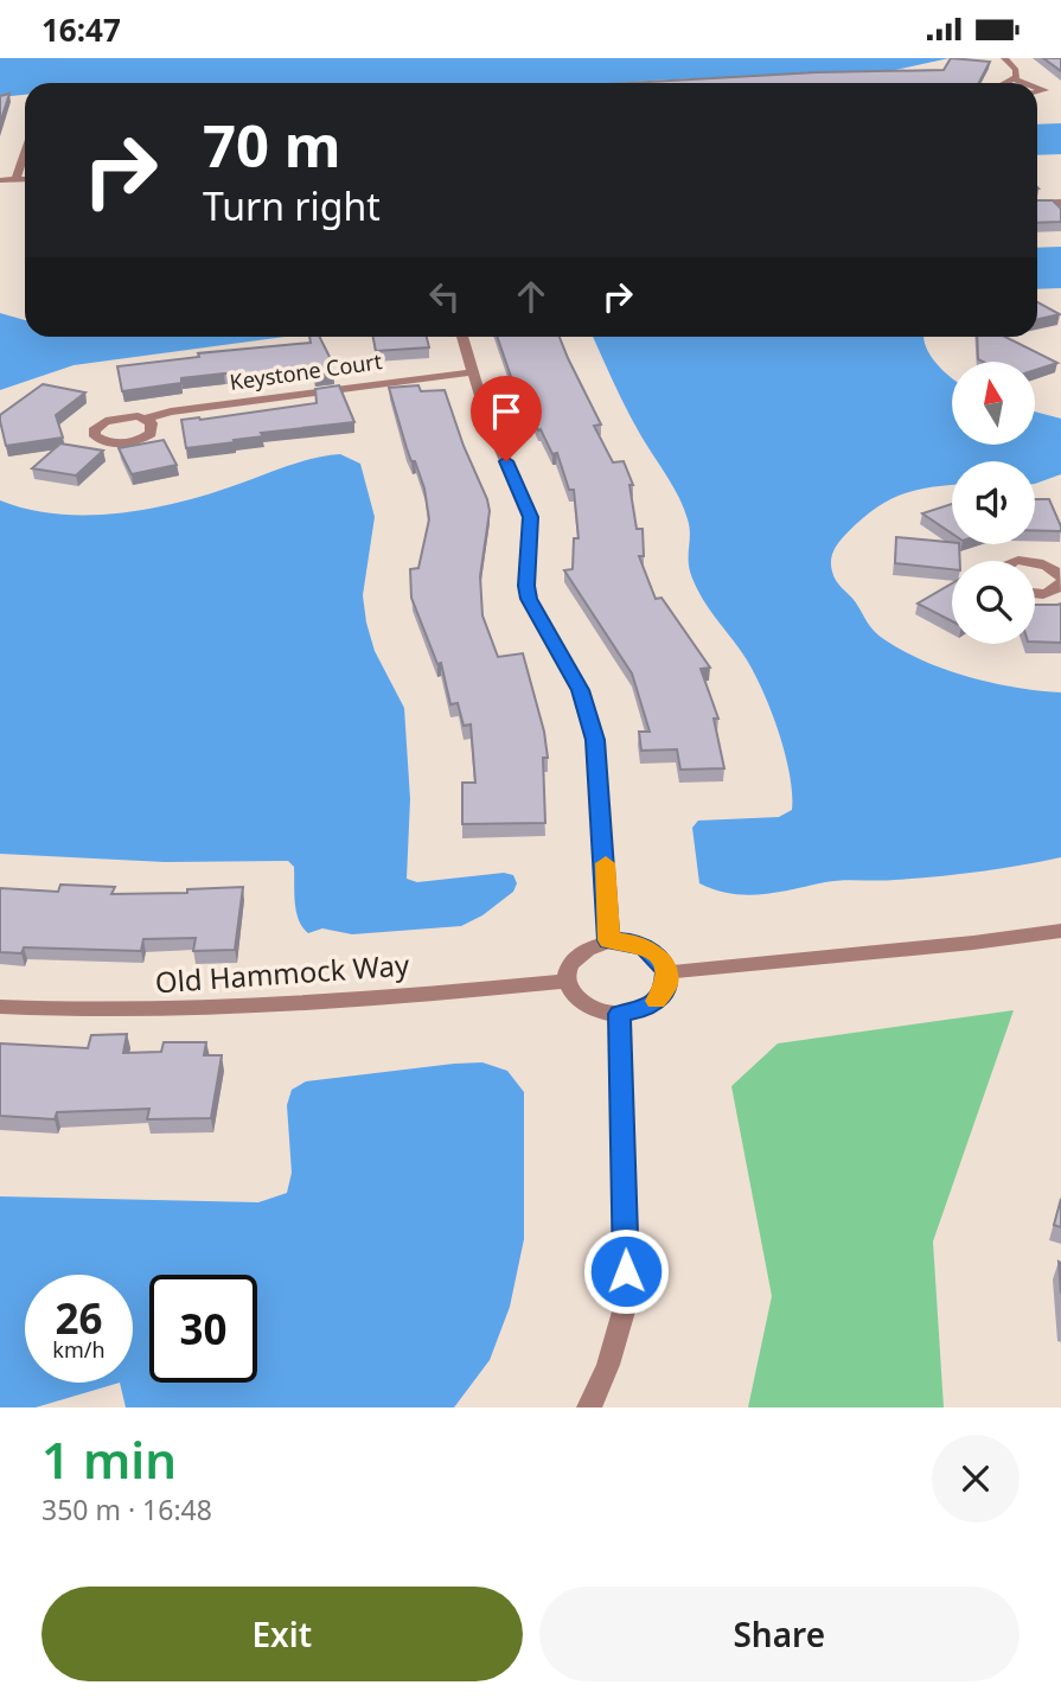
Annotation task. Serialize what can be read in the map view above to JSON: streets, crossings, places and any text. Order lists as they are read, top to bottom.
{
  "streets": {
    "street": ["Keystone Court", "Old Hammock Way"]
  },
  "north": "top",
  "page": {
    "status": "16:47",
    "turn": ["70 m", "Turn right"],
    "speed": "26 km/h",
    "limit": "30",
    "heading": ["1 min", "350 m · 16:48"],
    "buttons": ["Exit", "Share"]
  }
}
